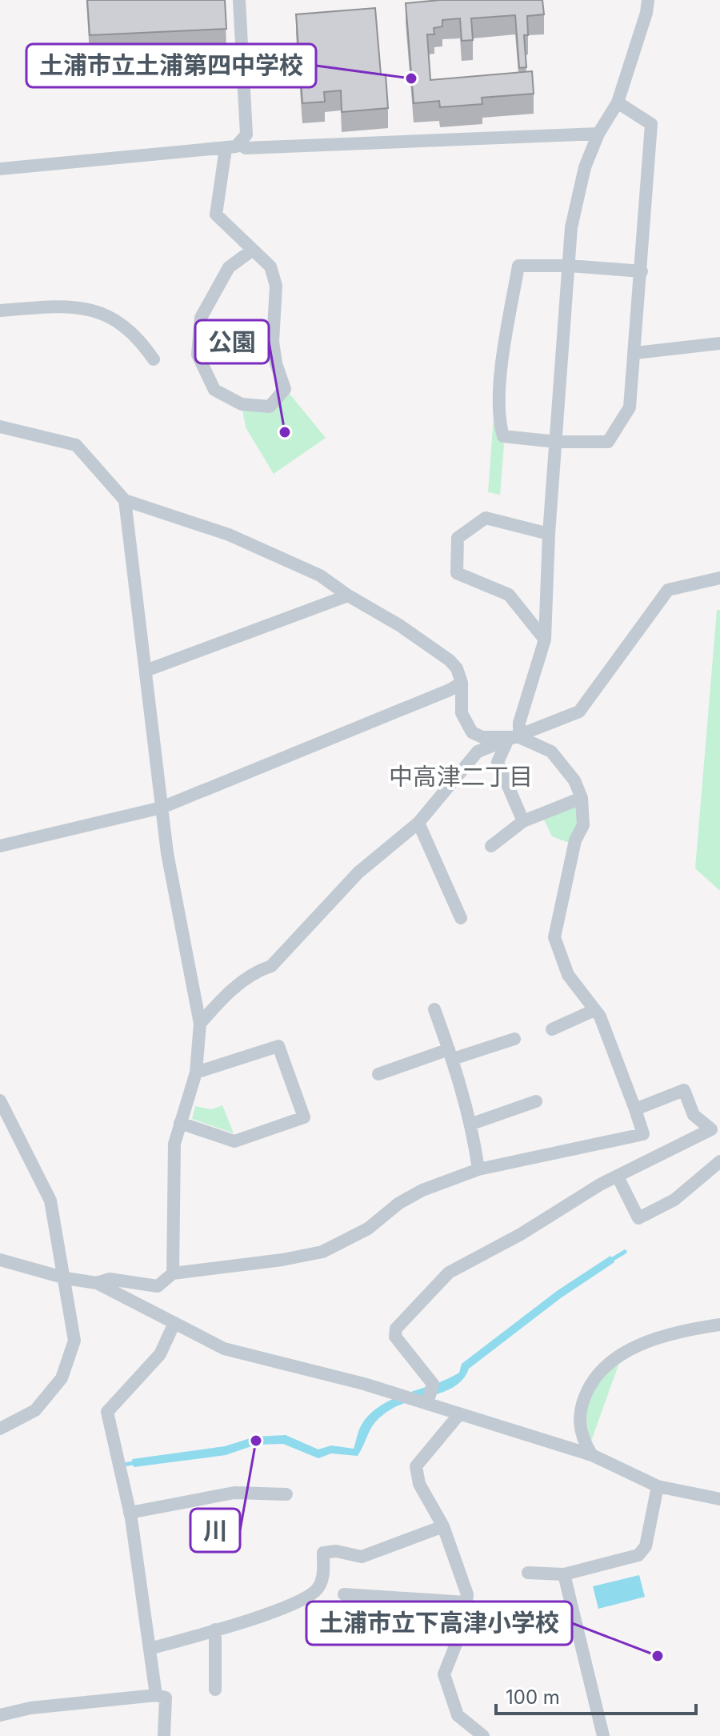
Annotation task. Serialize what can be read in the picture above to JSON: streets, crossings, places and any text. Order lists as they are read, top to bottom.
{
  "districts": ["中高津二丁目"],
  "places": [
    "土浦市立土浦第四中学校",
    "公園",
    "川",
    "土浦市立下高津小学校"
  ],
  "scale_bar": "100 m"
}
